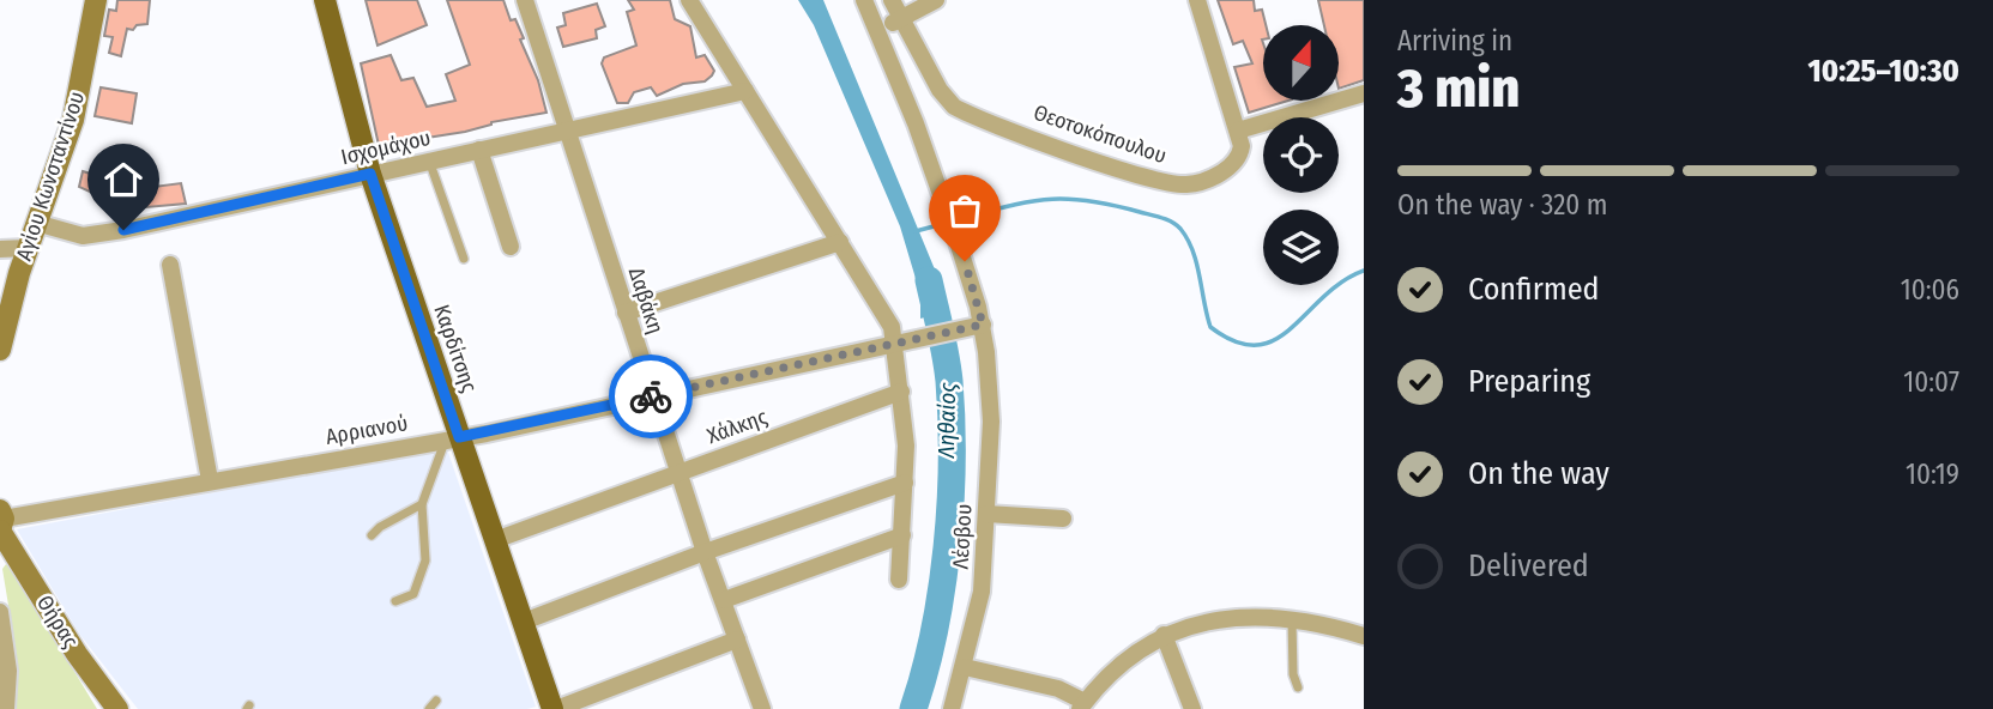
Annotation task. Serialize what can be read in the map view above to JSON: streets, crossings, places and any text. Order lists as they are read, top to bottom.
{
  "streets": {
    "main road": ["Καρδίτσης"],
    "street": [
      "Θεοτοκόπουλου",
      "Ισχομάχου",
      "Αγίου Κωνσταντίνου",
      "Δαβάκη",
      "Χάλκης",
      "Αρριανού",
      "Λέσβου",
      "Θήρας"
    ]
  },
  "crossings": [
    ["Ισχομάχου", "Αγίου Κωνσταντίνου"],
    ["Ισχομάχου", "Δαβάκη"],
    ["Ισχομάχου", "Καρδίτσης"],
    ["Δαβάκη", "Χάλκης"],
    ["Δαβάκη", "Αρριανού"],
    ["Καρδίτσης", "Χάλκης"],
    ["Καρδίτσης", "Αρριανού"],
    ["Αρριανού", "Λέσβου"],
    ["Αρριανού", "Θήρας"]
  ],
  "water": ["Ληθαίος"],
  "north": "top",
  "page": {
    "heading": ["3 min", "Arriving in", "10:25–10:30"],
    "bar": "On the way · 320 m",
    "list": [
      ["Confirmed", "10:06"],
      ["Preparing", "10:07"],
      ["On the way", "10:19"],
      "Delivered"
    ]
  }
}
